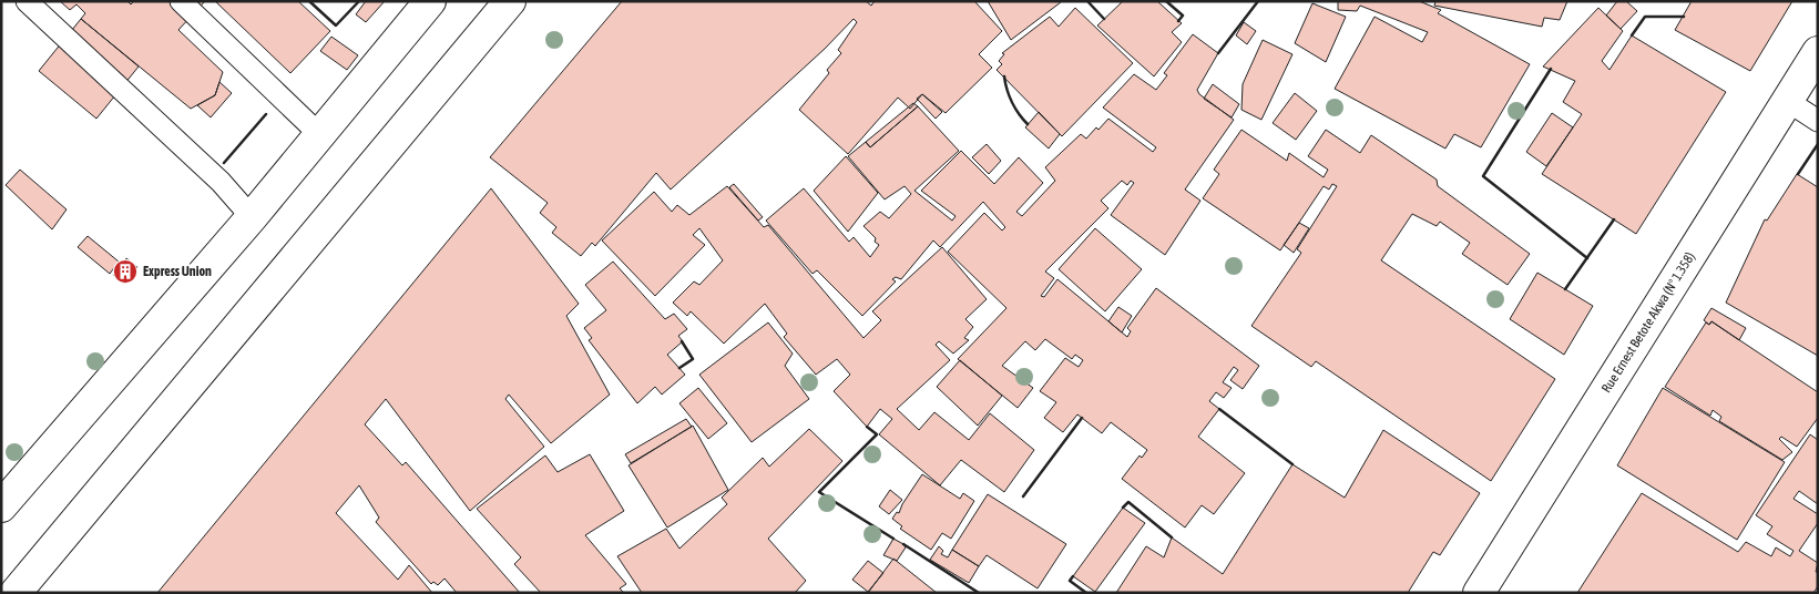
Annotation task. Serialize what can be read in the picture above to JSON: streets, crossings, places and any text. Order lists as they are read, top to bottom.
{
  "streets": {
    "main road": ["Rue Ernest Betote Akwa (N° 1.358)"]
  },
  "places": {
    "building": ["Express Union"]
  }
}
